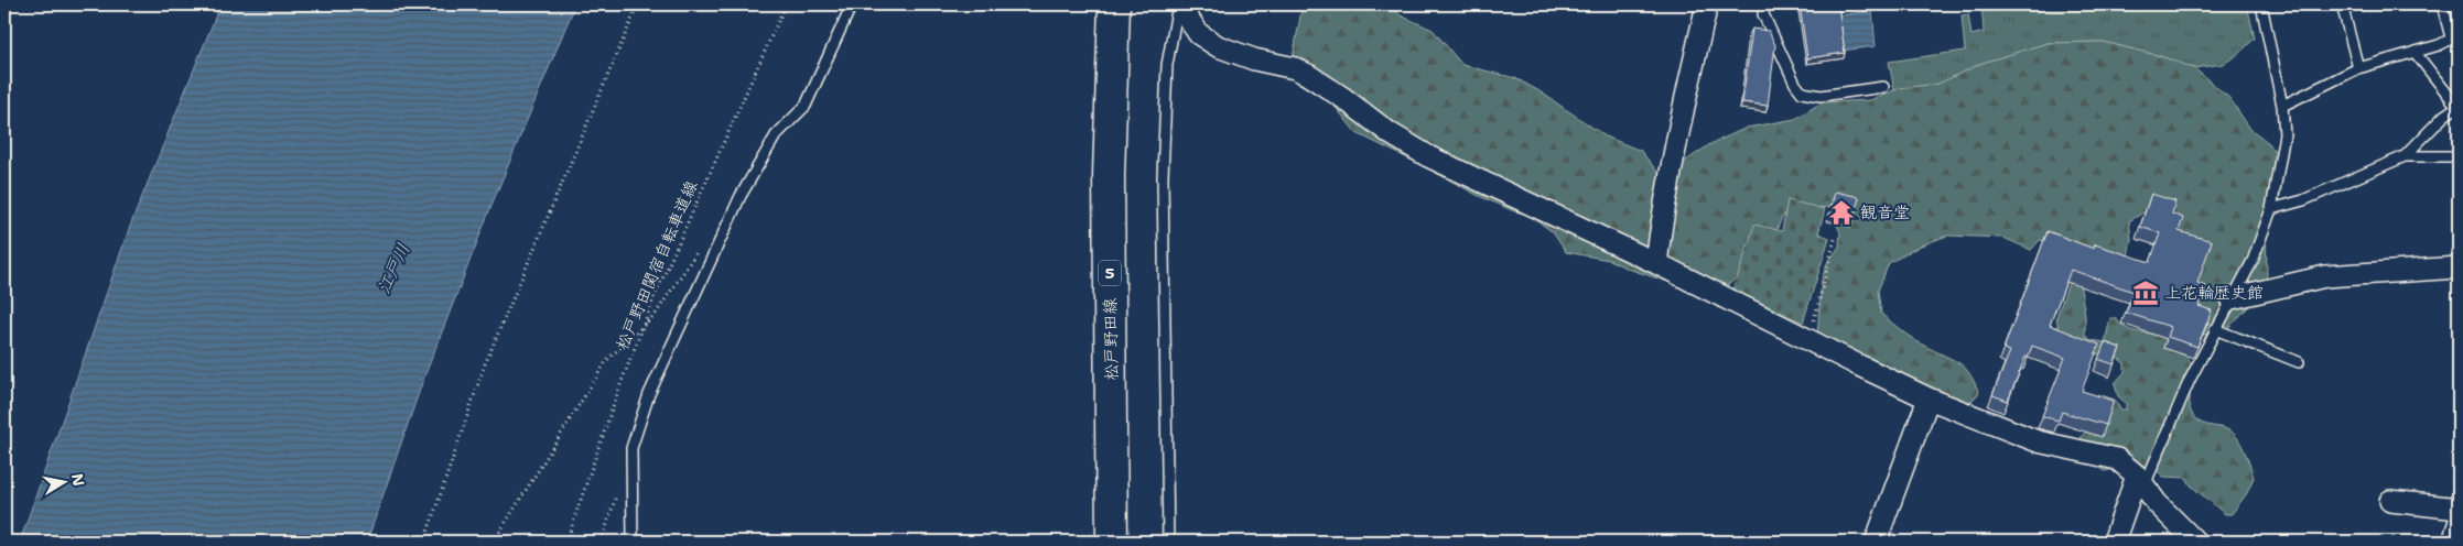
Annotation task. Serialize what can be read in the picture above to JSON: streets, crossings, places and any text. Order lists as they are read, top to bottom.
{
  "streets": {
    "main road": ["5", "松戸野田線"],
    "path": ["松戸野田関宿自転車道線"]
  },
  "water": ["江戸川"],
  "places": {
    "temple": ["観音堂"],
    "museum": ["上花輪歴史館"]
  },
  "north": "right"
}
